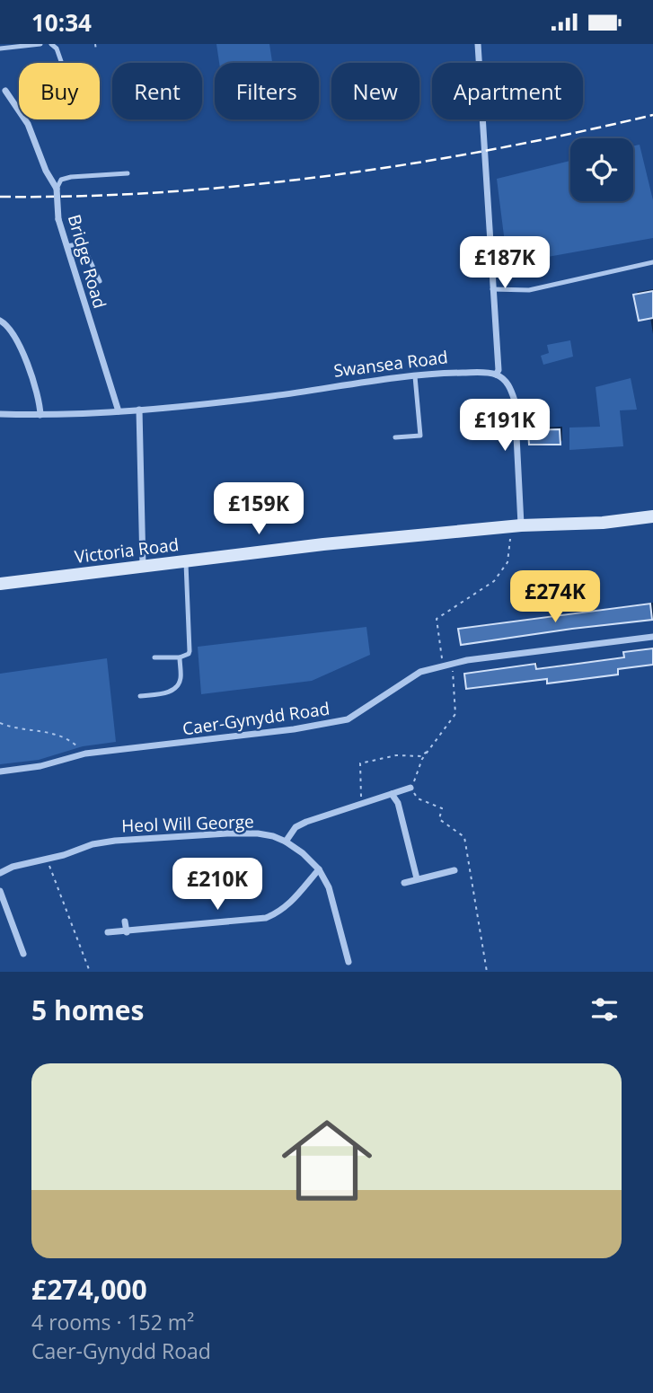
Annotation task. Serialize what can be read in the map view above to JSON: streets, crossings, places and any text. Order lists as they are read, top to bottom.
{
  "streets": {
    "main road": ["Victoria Road"],
    "street": [
      "Bridge Road",
      "Swansea Road",
      "Caer-Gynydd Road",
      "Heol Will George"
    ]
  },
  "crossings": [
    ["Bridge Road", "Swansea Road"]
  ],
  "page": {
    "status": "10:34",
    "chip": [
      "Buy",
      "Rent",
      "Filters",
      "New",
      "Apartment"
    ],
    "price": [
      "£187K",
      "£191K",
      "£159K",
      "£274K",
      "£210K"
    ],
    "heading": "5 homes",
    "list": [
      {
        "name": "£274,000",
        "note": "4 rooms · 152 m² · Caer-Gynydd Road"
      }
    ]
  }
}
